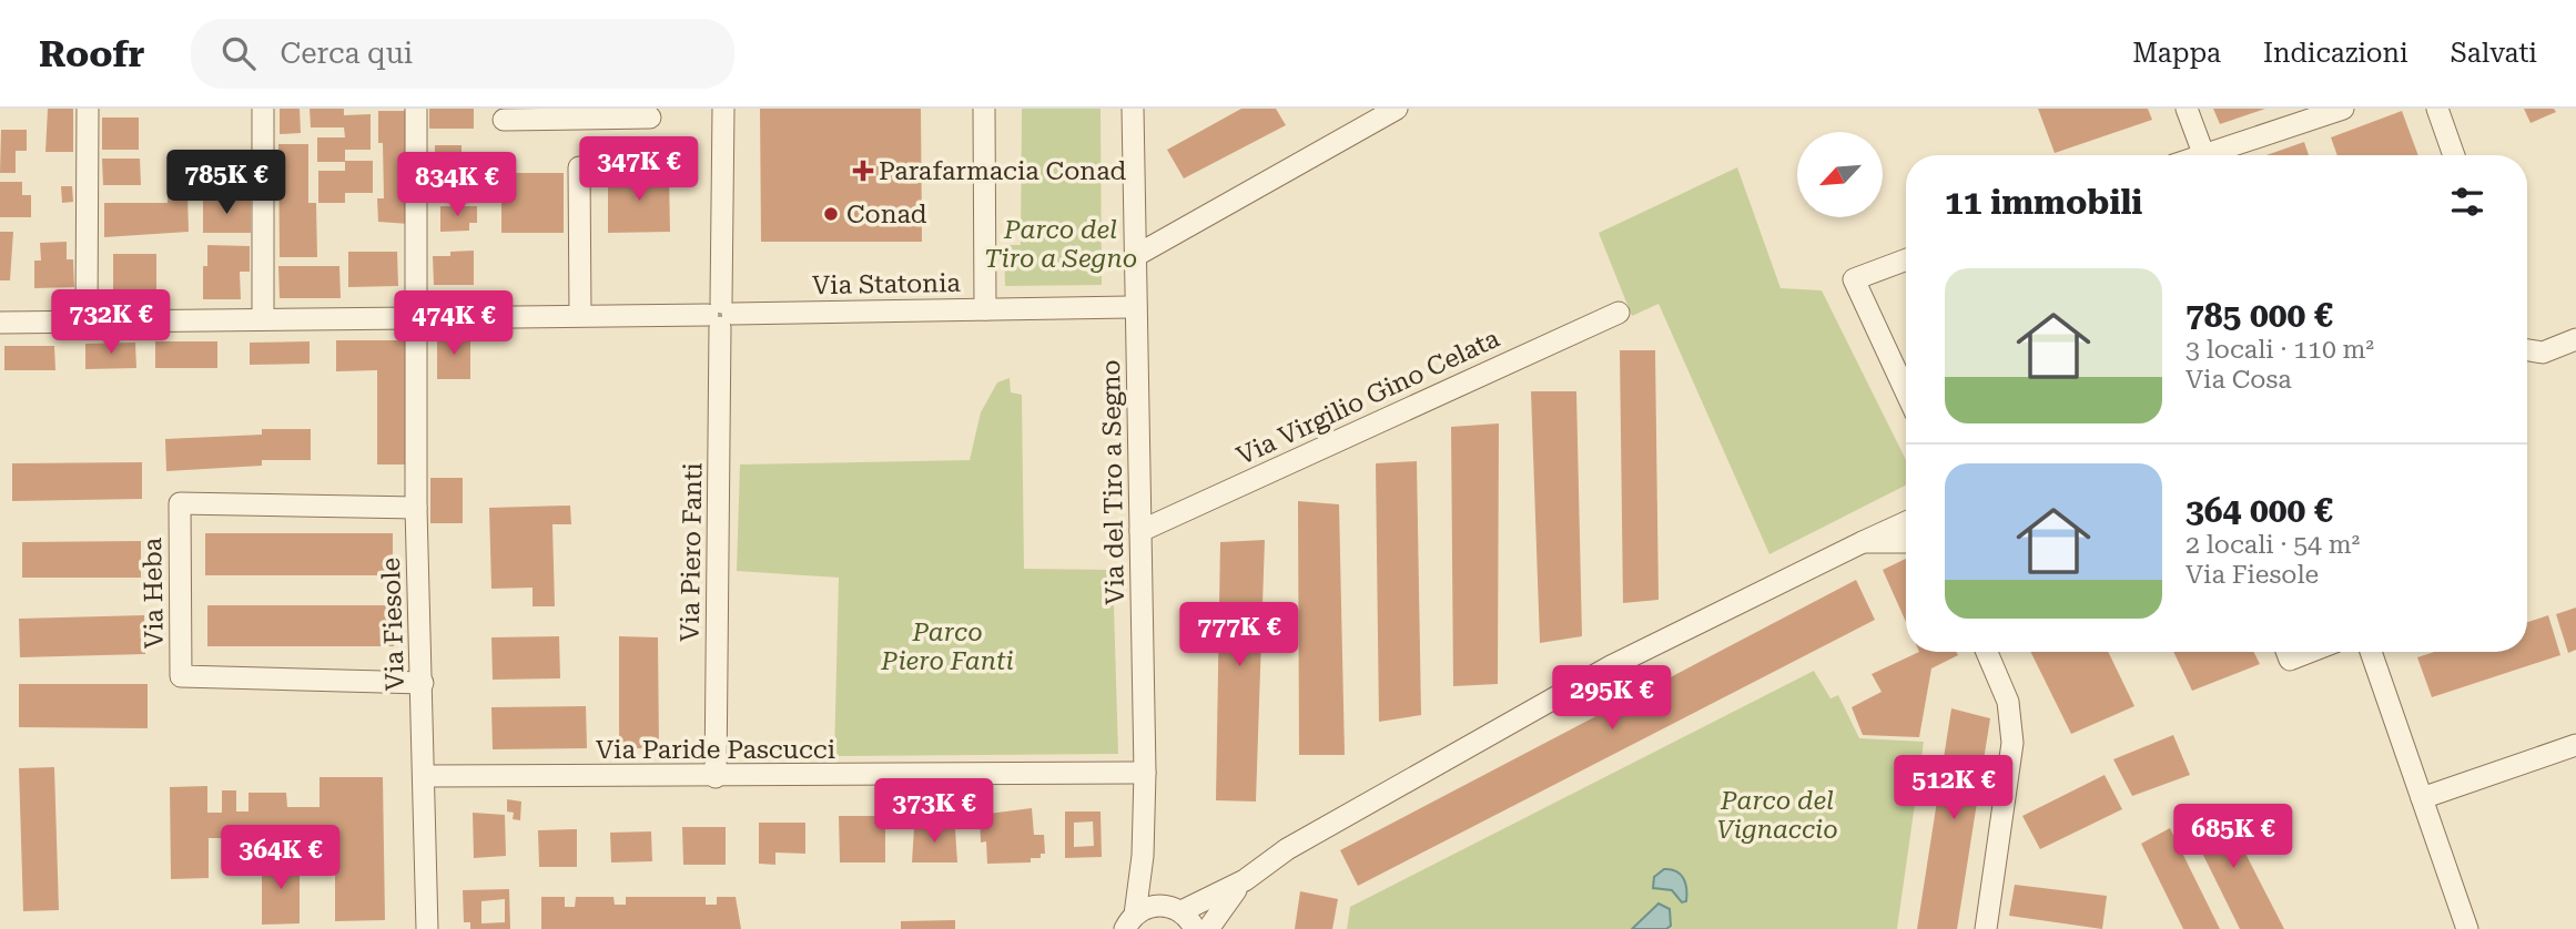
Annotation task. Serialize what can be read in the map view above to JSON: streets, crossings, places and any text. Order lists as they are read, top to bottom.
{
  "streets": {
    "street": [
      "Via Statonia",
      "Via Virgilio Gino Celata",
      "Via del Tiro a Segno",
      "Via Piero Fanti",
      "Via Heba",
      "Via Fiesole",
      "Via Paride Pascucci"
    ]
  },
  "crossings": [
    ["Via Statonia", "Via del Tiro a Segno"],
    ["Via Statonia", "Via Piero Fanti"],
    ["Via Statonia", "Via Fiesole"],
    ["Via Virgilio Gino Celata", "Via del Tiro a Segno"],
    ["Via del Tiro a Segno", "Via Paride Pascucci"],
    ["Via Piero Fanti", "Via Paride Pascucci"],
    ["Via Heba", "Via Fiesole"],
    ["Via Fiesole", "Via Paride Pascucci"]
  ],
  "parks": ["Parco del Tiro a Segno", "Parco Piero Fanti", "Parco del Vignaccio"],
  "places": {
    "health": ["Parafarmacia Conad"],
    "other": ["Conad"]
  },
  "north": "bottom left",
  "page": {
    "header": "Roofr",
    "search": "Cerca qui",
    "nav": ["Mappa", "Indicazioni", "Salvati"],
    "price": [
      "347K €",
      "785K €",
      "834K €",
      "732K €",
      "474K €",
      "777K €",
      "295K €",
      "512K €",
      "373K €",
      "685K €",
      "364K €"
    ],
    "heading": "11 immobili",
    "list": [
      {
        "name": "785 000 €",
        "note": "3 locali · 110 m² · Via Cosa"
      },
      {
        "name": "364 000 €",
        "note": "2 locali · 54 m² · Via Fiesole"
      }
    ]
  }
}
